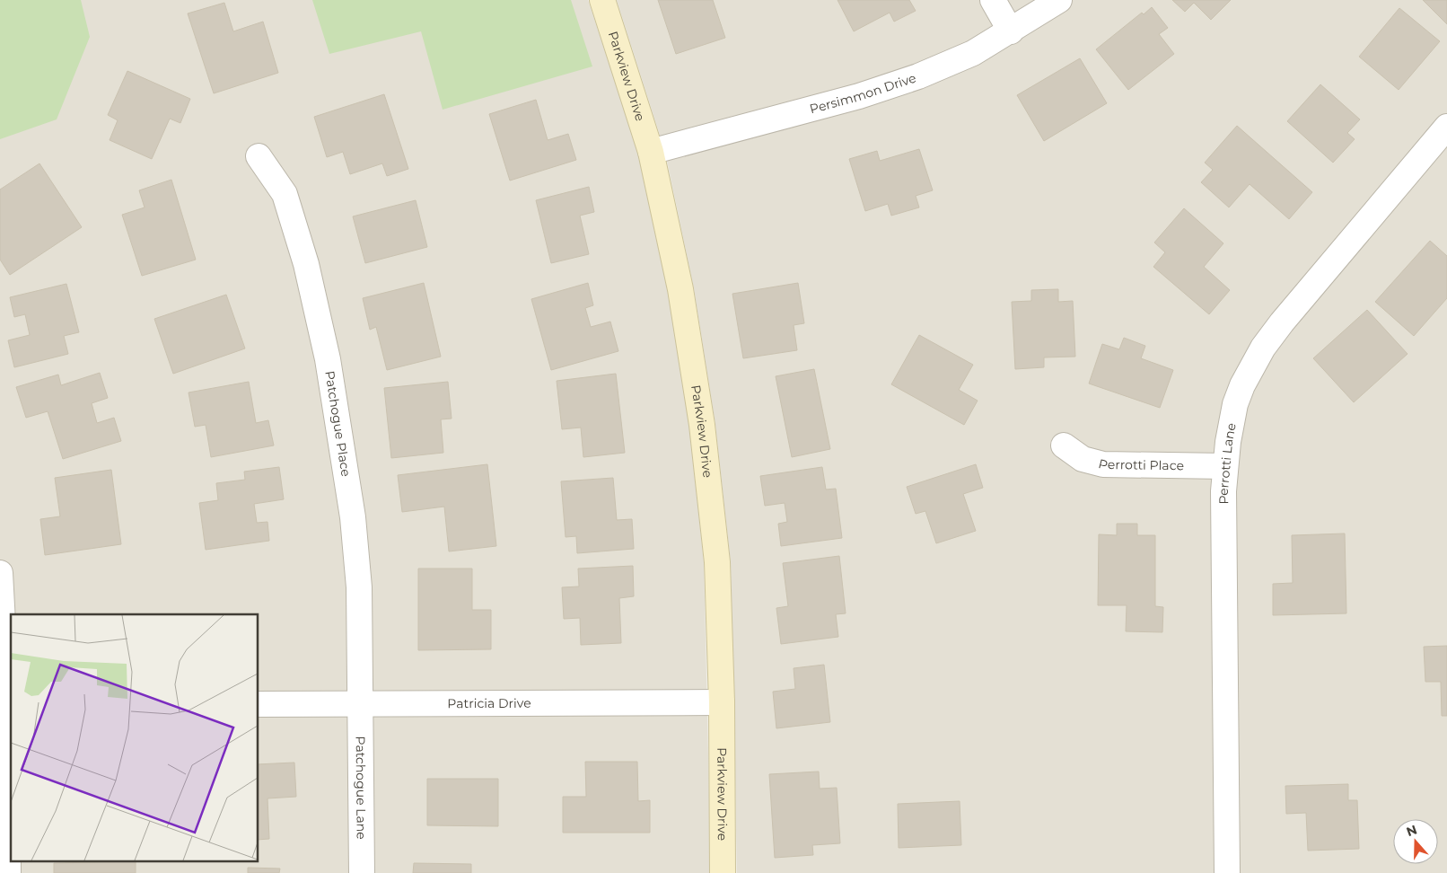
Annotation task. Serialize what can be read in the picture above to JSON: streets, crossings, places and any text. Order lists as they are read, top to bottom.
{
  "streets": {
    "street": [
      "Parkview Drive",
      "Persimmon Drive",
      "Patchogue Place",
      "Perrotti Lane",
      "Perrotti Place",
      "Patricia Drive",
      "Patchogue Lane"
    ]
  },
  "crossings": [
    ["Parkview Drive", "Persimmon Drive"],
    ["Parkview Drive", "Patricia Drive"],
    ["Patchogue Place", "Patricia Drive"],
    ["Patchogue Place", "Patchogue Lane"],
    ["Perrotti Lane", "Perrotti Place"],
    ["Patricia Drive", "Patchogue Lane"]
  ],
  "north": "top"
}
